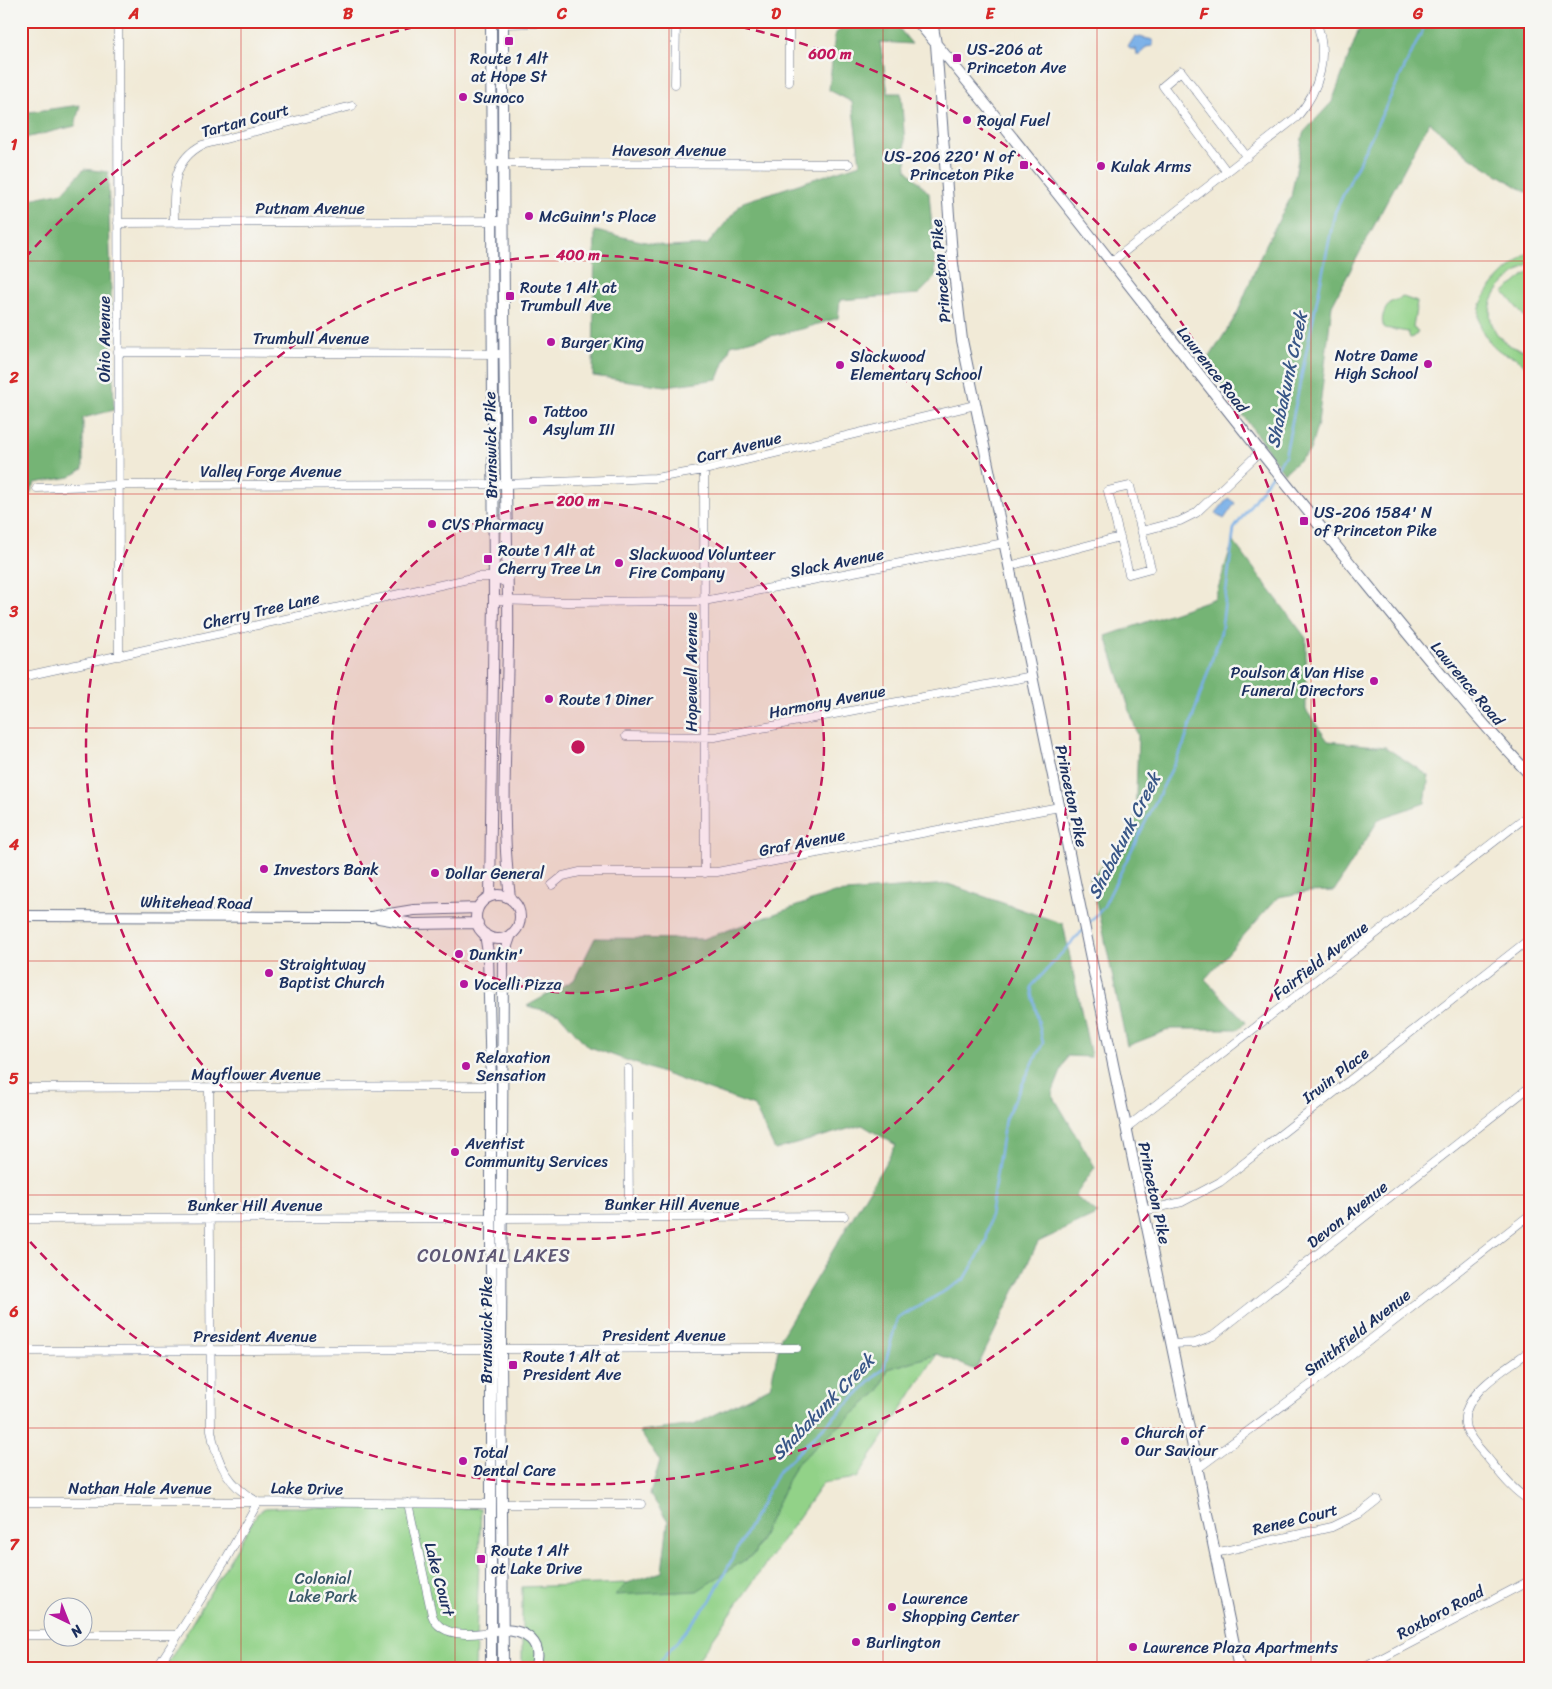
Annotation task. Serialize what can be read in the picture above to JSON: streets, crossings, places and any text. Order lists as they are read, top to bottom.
{
  "streets": {
    "main road": [
      "Princeton Pike",
      "Lawrence Road",
      "Brunswick Pike",
      "Whitehead Road"
    ],
    "street": [
      "Tartan Court",
      "Haveson Avenue",
      "Putnam Avenue",
      "Trumbull Avenue",
      "Ohio Avenue",
      "Carr Avenue",
      "Valley Forge Avenue",
      "Slack Avenue",
      "Cherry Tree Lane",
      "Hopewell Avenue",
      "Harmony Avenue",
      "Graf Avenue",
      "Fairfield Avenue",
      "Mayflower Avenue",
      "Irwin Place",
      "Bunker Hill Avenue",
      "Devon Avenue",
      "Smithfield Avenue",
      "President Avenue",
      "Nathan Hale Avenue",
      "Lake Drive",
      "Renee Court",
      "Lake Court",
      "Roxboro Road"
    ]
  },
  "crossings": [
    ["Tartan Court", "Putnam Avenue"],
    ["Haveson Avenue", "Brunswick Pike"],
    ["Putnam Avenue", "Ohio Avenue"],
    ["Putnam Avenue", "Brunswick Pike"],
    ["Princeton Pike", "Lawrence Road"],
    ["Princeton Pike", "Carr Avenue"],
    ["Princeton Pike", "Slack Avenue"],
    ["Princeton Pike", "Harmony Avenue"],
    ["Princeton Pike", "Graf Avenue"],
    ["Princeton Pike", "Fairfield Avenue"],
    ["Princeton Pike", "Irwin Place"],
    ["Princeton Pike", "Devon Avenue"],
    ["Princeton Pike", "Smithfield Avenue"],
    ["Princeton Pike", "Renee Court"],
    ["Trumbull Avenue", "Ohio Avenue"],
    ["Trumbull Avenue", "Brunswick Pike"],
    ["Ohio Avenue", "Valley Forge Avenue"],
    ["Ohio Avenue", "Cherry Tree Lane"],
    ["Brunswick Pike", "Carr Avenue"],
    ["Brunswick Pike", "Valley Forge Avenue"],
    ["Brunswick Pike", "Slack Avenue"],
    ["Brunswick Pike", "Cherry Tree Lane"],
    ["Brunswick Pike", "Whitehead Road"],
    ["Brunswick Pike", "Mayflower Avenue"],
    ["Brunswick Pike", "Bunker Hill Avenue"],
    ["Brunswick Pike", "President Avenue"],
    ["Brunswick Pike", "Lake Drive"],
    ["Brunswick Pike", "Lake Court"],
    ["Carr Avenue", "Valley Forge Avenue"],
    ["Carr Avenue", "Hopewell Avenue"],
    ["Slack Avenue", "Hopewell Avenue"],
    ["Hopewell Avenue", "Harmony Avenue"],
    ["Hopewell Avenue", "Graf Avenue"],
    ["Nathan Hale Avenue", "Lake Drive"],
    ["Lake Drive", "Lake Court"]
  ],
  "districts": ["COLONIAL LAKES"],
  "water": ["Shabakunk Creek"],
  "parks": ["Colonial Lake Park"],
  "places": {
    "transit": [
      "Route 1 Alt at Hope St",
      "US-206 at Princeton Ave",
      "US-206 220' N of Princeton Pike",
      "Route 1 Alt at Trumbull Ave",
      "US-206 1584' N of Princeton Pike",
      "Route 1 Alt at Cherry Tree Ln",
      "Route 1 Alt at President Ave",
      "Route 1 Alt at Lake Drive"
    ],
    "other": [
      "Sunoco",
      "Royal Fuel",
      "Kulak Arms",
      "McGuinn's Place",
      "Burger King",
      "Notre Dame High School",
      "Slackwood Elementary School",
      "Tattoo Asylum III",
      "CVS Pharmacy",
      "Slackwood Volunteer Fire Company",
      "Poulson & Van Hise Funeral Directors",
      "Route 1 Diner",
      "Investors Bank",
      "Dollar General",
      "Dunkin'",
      "Straightway Baptist Church",
      "Vocelli Pizza",
      "Relaxation Sensation",
      "Aventist Community Services",
      "Church of Our Saviour",
      "Total Dental Care",
      "Lawrence Shopping Center",
      "Burlington",
      "Lawrence Plaza Apartments"
    ]
  },
  "north": "bottom right",
  "grid": {
    "columns": [
      "A",
      "B",
      "C",
      "D",
      "E",
      "F",
      "G"
    ],
    "rows": [
      "1",
      "2",
      "3",
      "4",
      "5",
      "6",
      "7"
    ]
  },
  "rings": ["600 m", "400 m", "200 m"]
}
